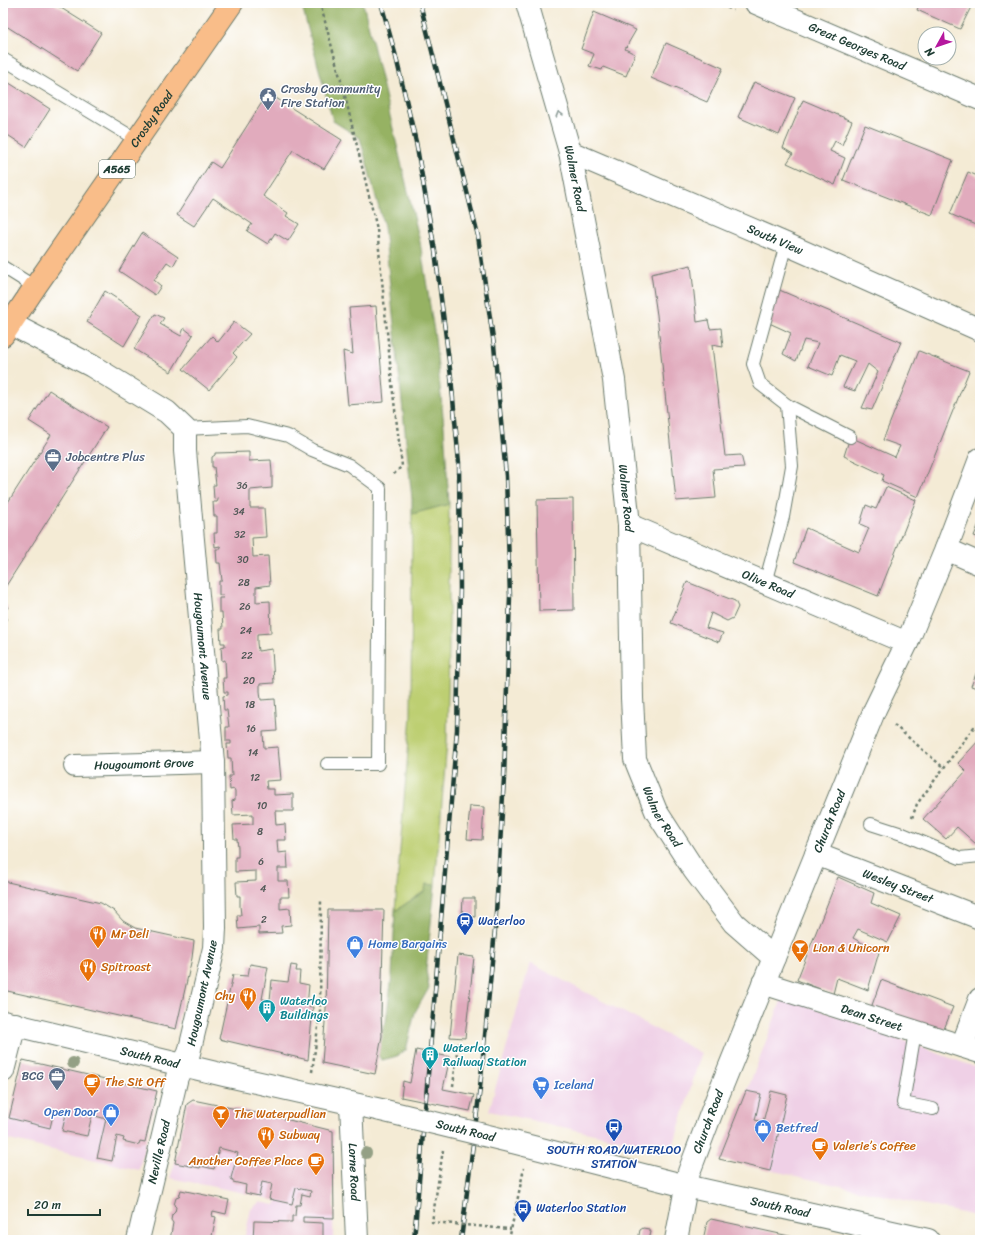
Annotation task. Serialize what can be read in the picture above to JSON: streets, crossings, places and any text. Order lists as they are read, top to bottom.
{
  "streets": {
    "highway": ["Crosby Road", "A565"],
    "street": [
      "Great Georges Road",
      "Walmer Road",
      "South View",
      "Olive Road",
      "Hougoumont Avenue",
      "Hougoumont Grove",
      "Church Road",
      "Wesley Street",
      "Dean Street",
      "South Road",
      "Neville Road",
      "Lorne Road"
    ]
  },
  "crossings": [
    ["Walmer Road", "South View"],
    ["Walmer Road", "Olive Road"],
    ["Walmer Road", "Church Road"],
    ["Olive Road", "Church Road"],
    ["Hougoumont Avenue", "Hougoumont Grove"],
    ["Hougoumont Avenue", "South Road"],
    ["Hougoumont Avenue", "Neville Road"],
    ["Church Road", "Wesley Street"],
    ["Church Road", "Dean Street"],
    ["Church Road", "South Road"],
    ["South Road", "Neville Road"],
    ["South Road", "Lorne Road"]
  ],
  "places": {
    "public building": ["Crosby Community Fire Station"],
    "office": ["Jobcentre Plus", "BCG"],
    "station": ["Waterloo"],
    "restaurant": [
      "Mr Deli",
      "Spitroast",
      "Chy",
      "Subway"
    ],
    "shop": ["Home Bargains", "Open Door", "Betfred"],
    "bar": ["Lion & Unicorn", "The Waterpudlian"],
    "building": ["Waterloo Buildings", "Waterloo Railway Station"],
    "cafe": ["The Sit Off", "Valerie’s Coffee", "Another Coffee Place"],
    "supermarket": ["Iceland"],
    "bus stop": ["SOUTH ROAD/WATERLOO STATION", "Waterloo Station"]
  },
  "house_numbers": [
    "36",
    "34",
    "32",
    "30",
    "28",
    "26",
    "24",
    "22",
    "20",
    "18",
    "16",
    "14",
    "12",
    "10",
    "8",
    "6",
    "4",
    "2"
  ],
  "scale_bar": "20 m",
  "north": "bottom left"
}
